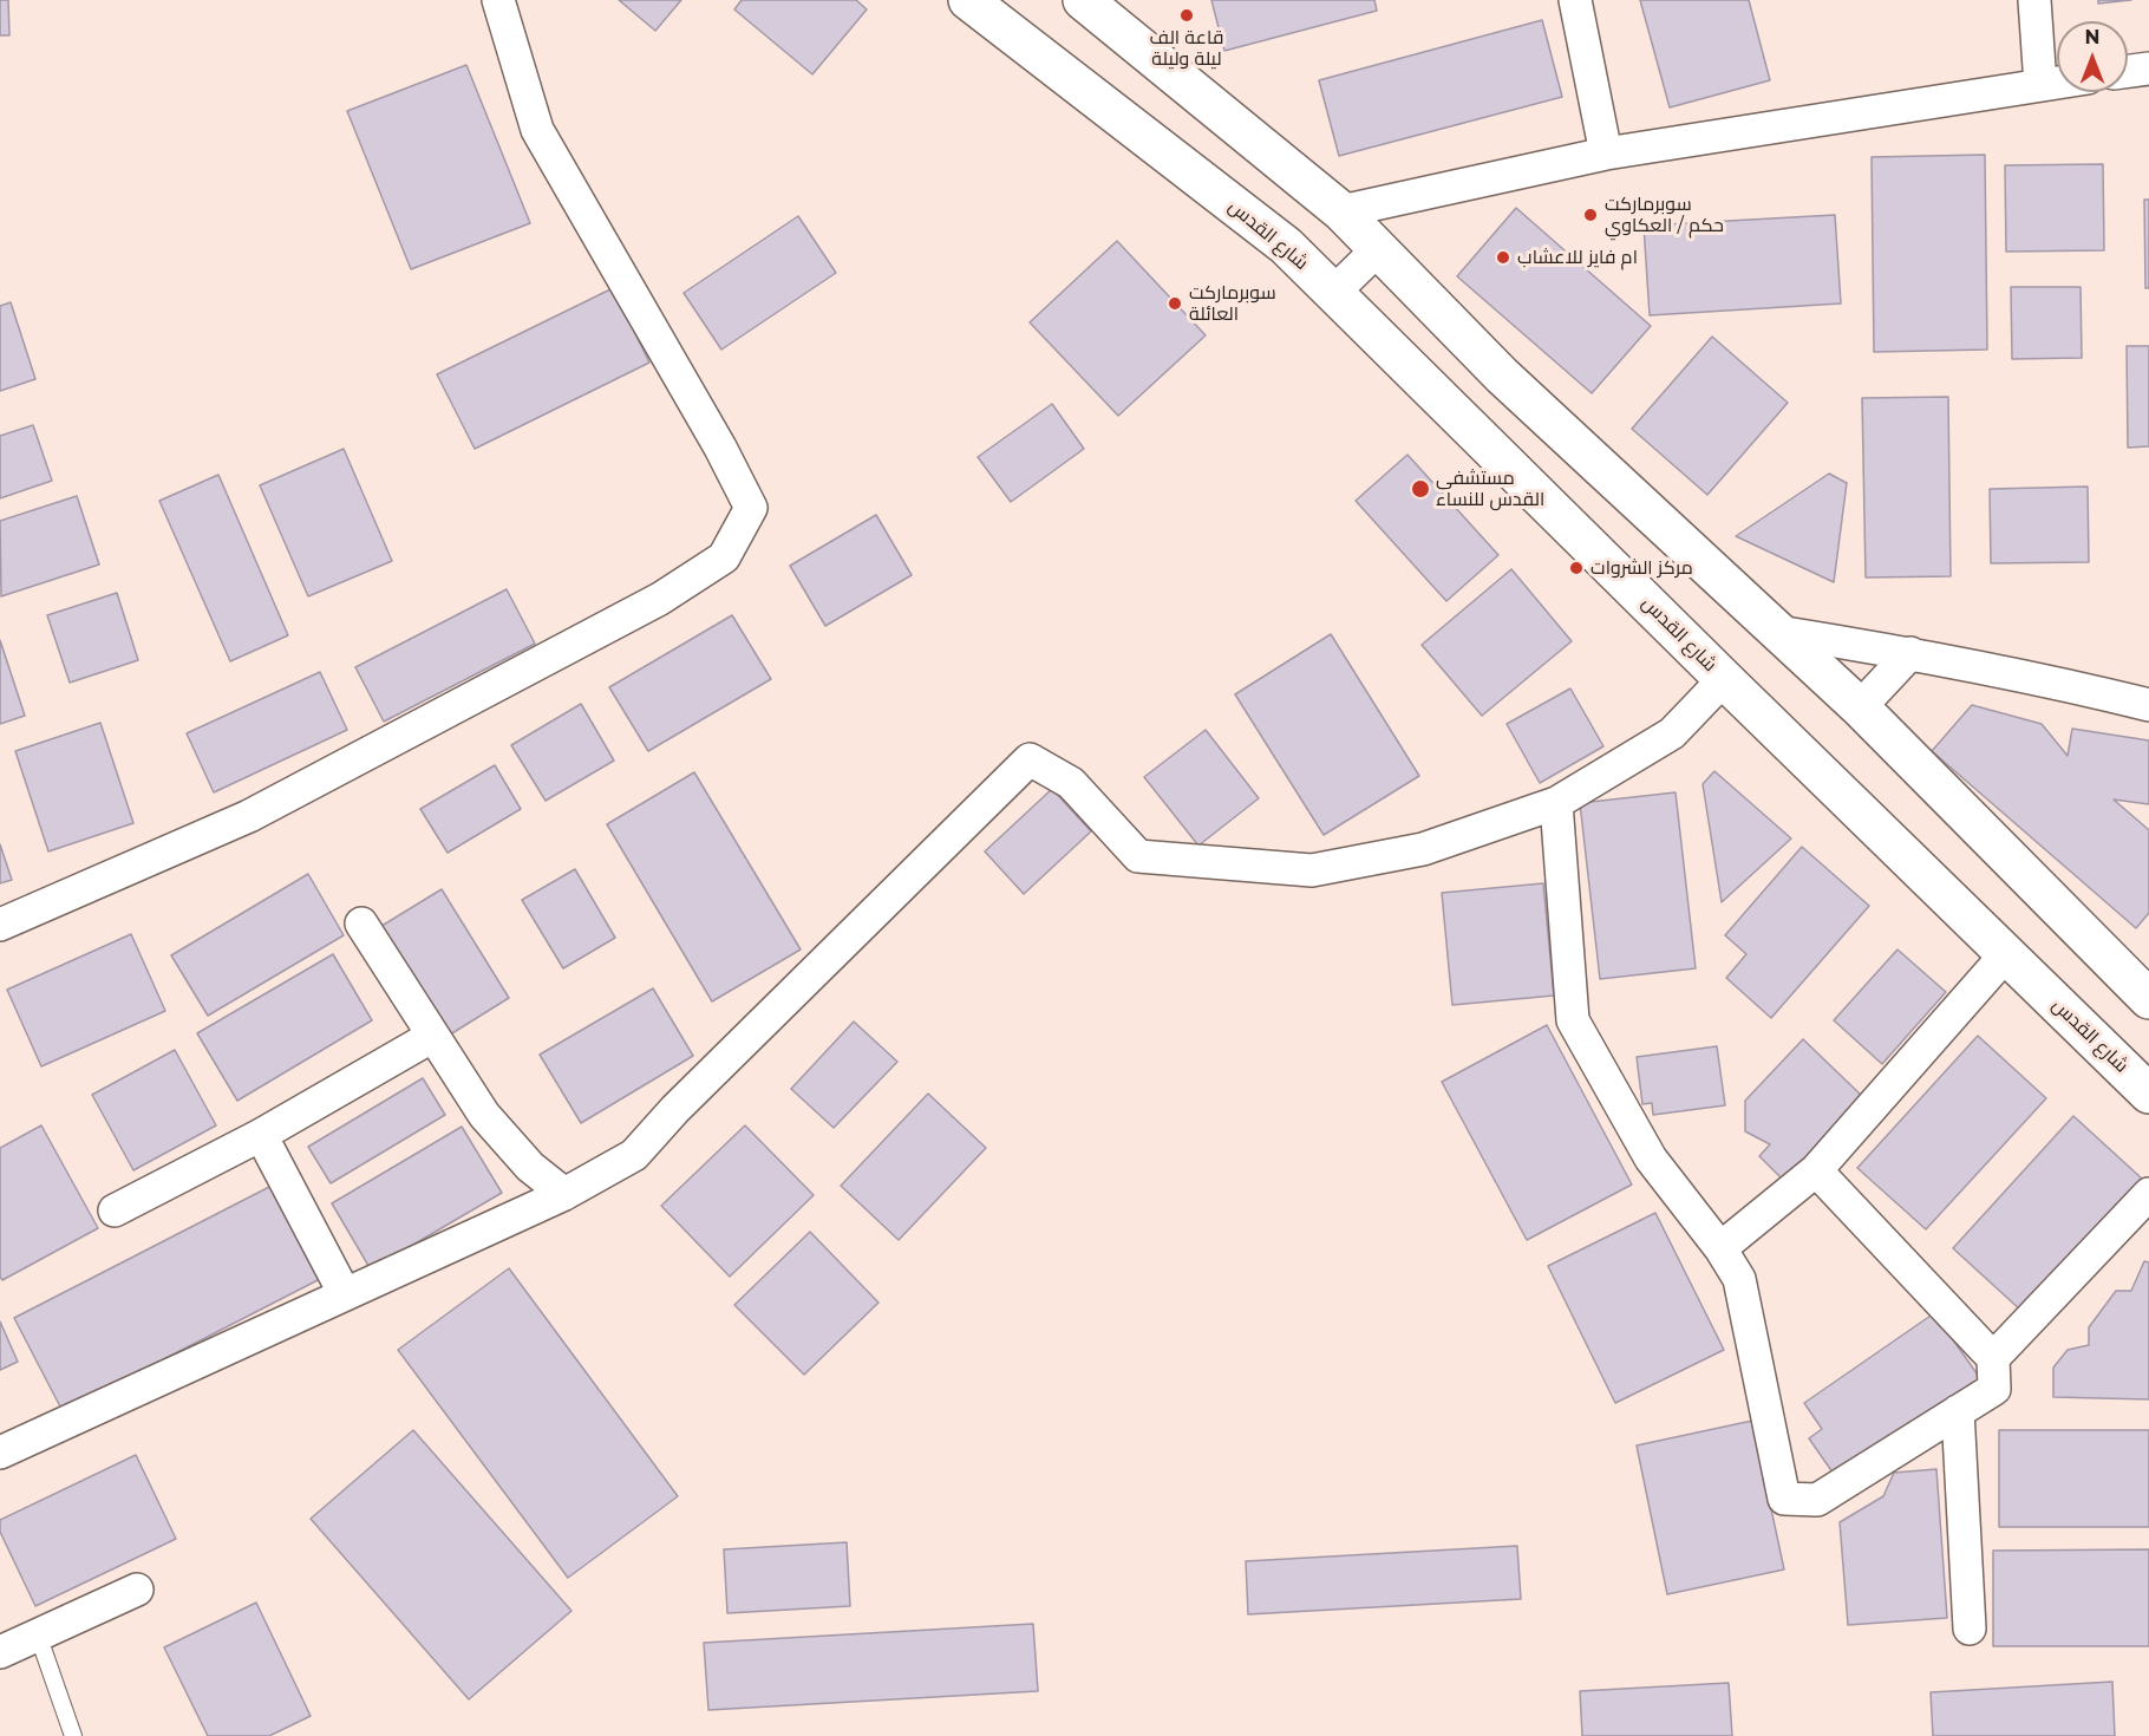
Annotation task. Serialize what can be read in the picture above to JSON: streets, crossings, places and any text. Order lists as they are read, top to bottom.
{
  "streets": {
    "main road": ["شارع القدس"]
  },
  "places": [
    "قاعة الف ليلة وليلة",
    "سوبرماركت حكم / العكاوي",
    "ام فايز للاعشاب",
    "سوبرماركت العائلة",
    "مستشفى القدس للنساء",
    "مركز الشروات"
  ],
  "north": "top"
}
